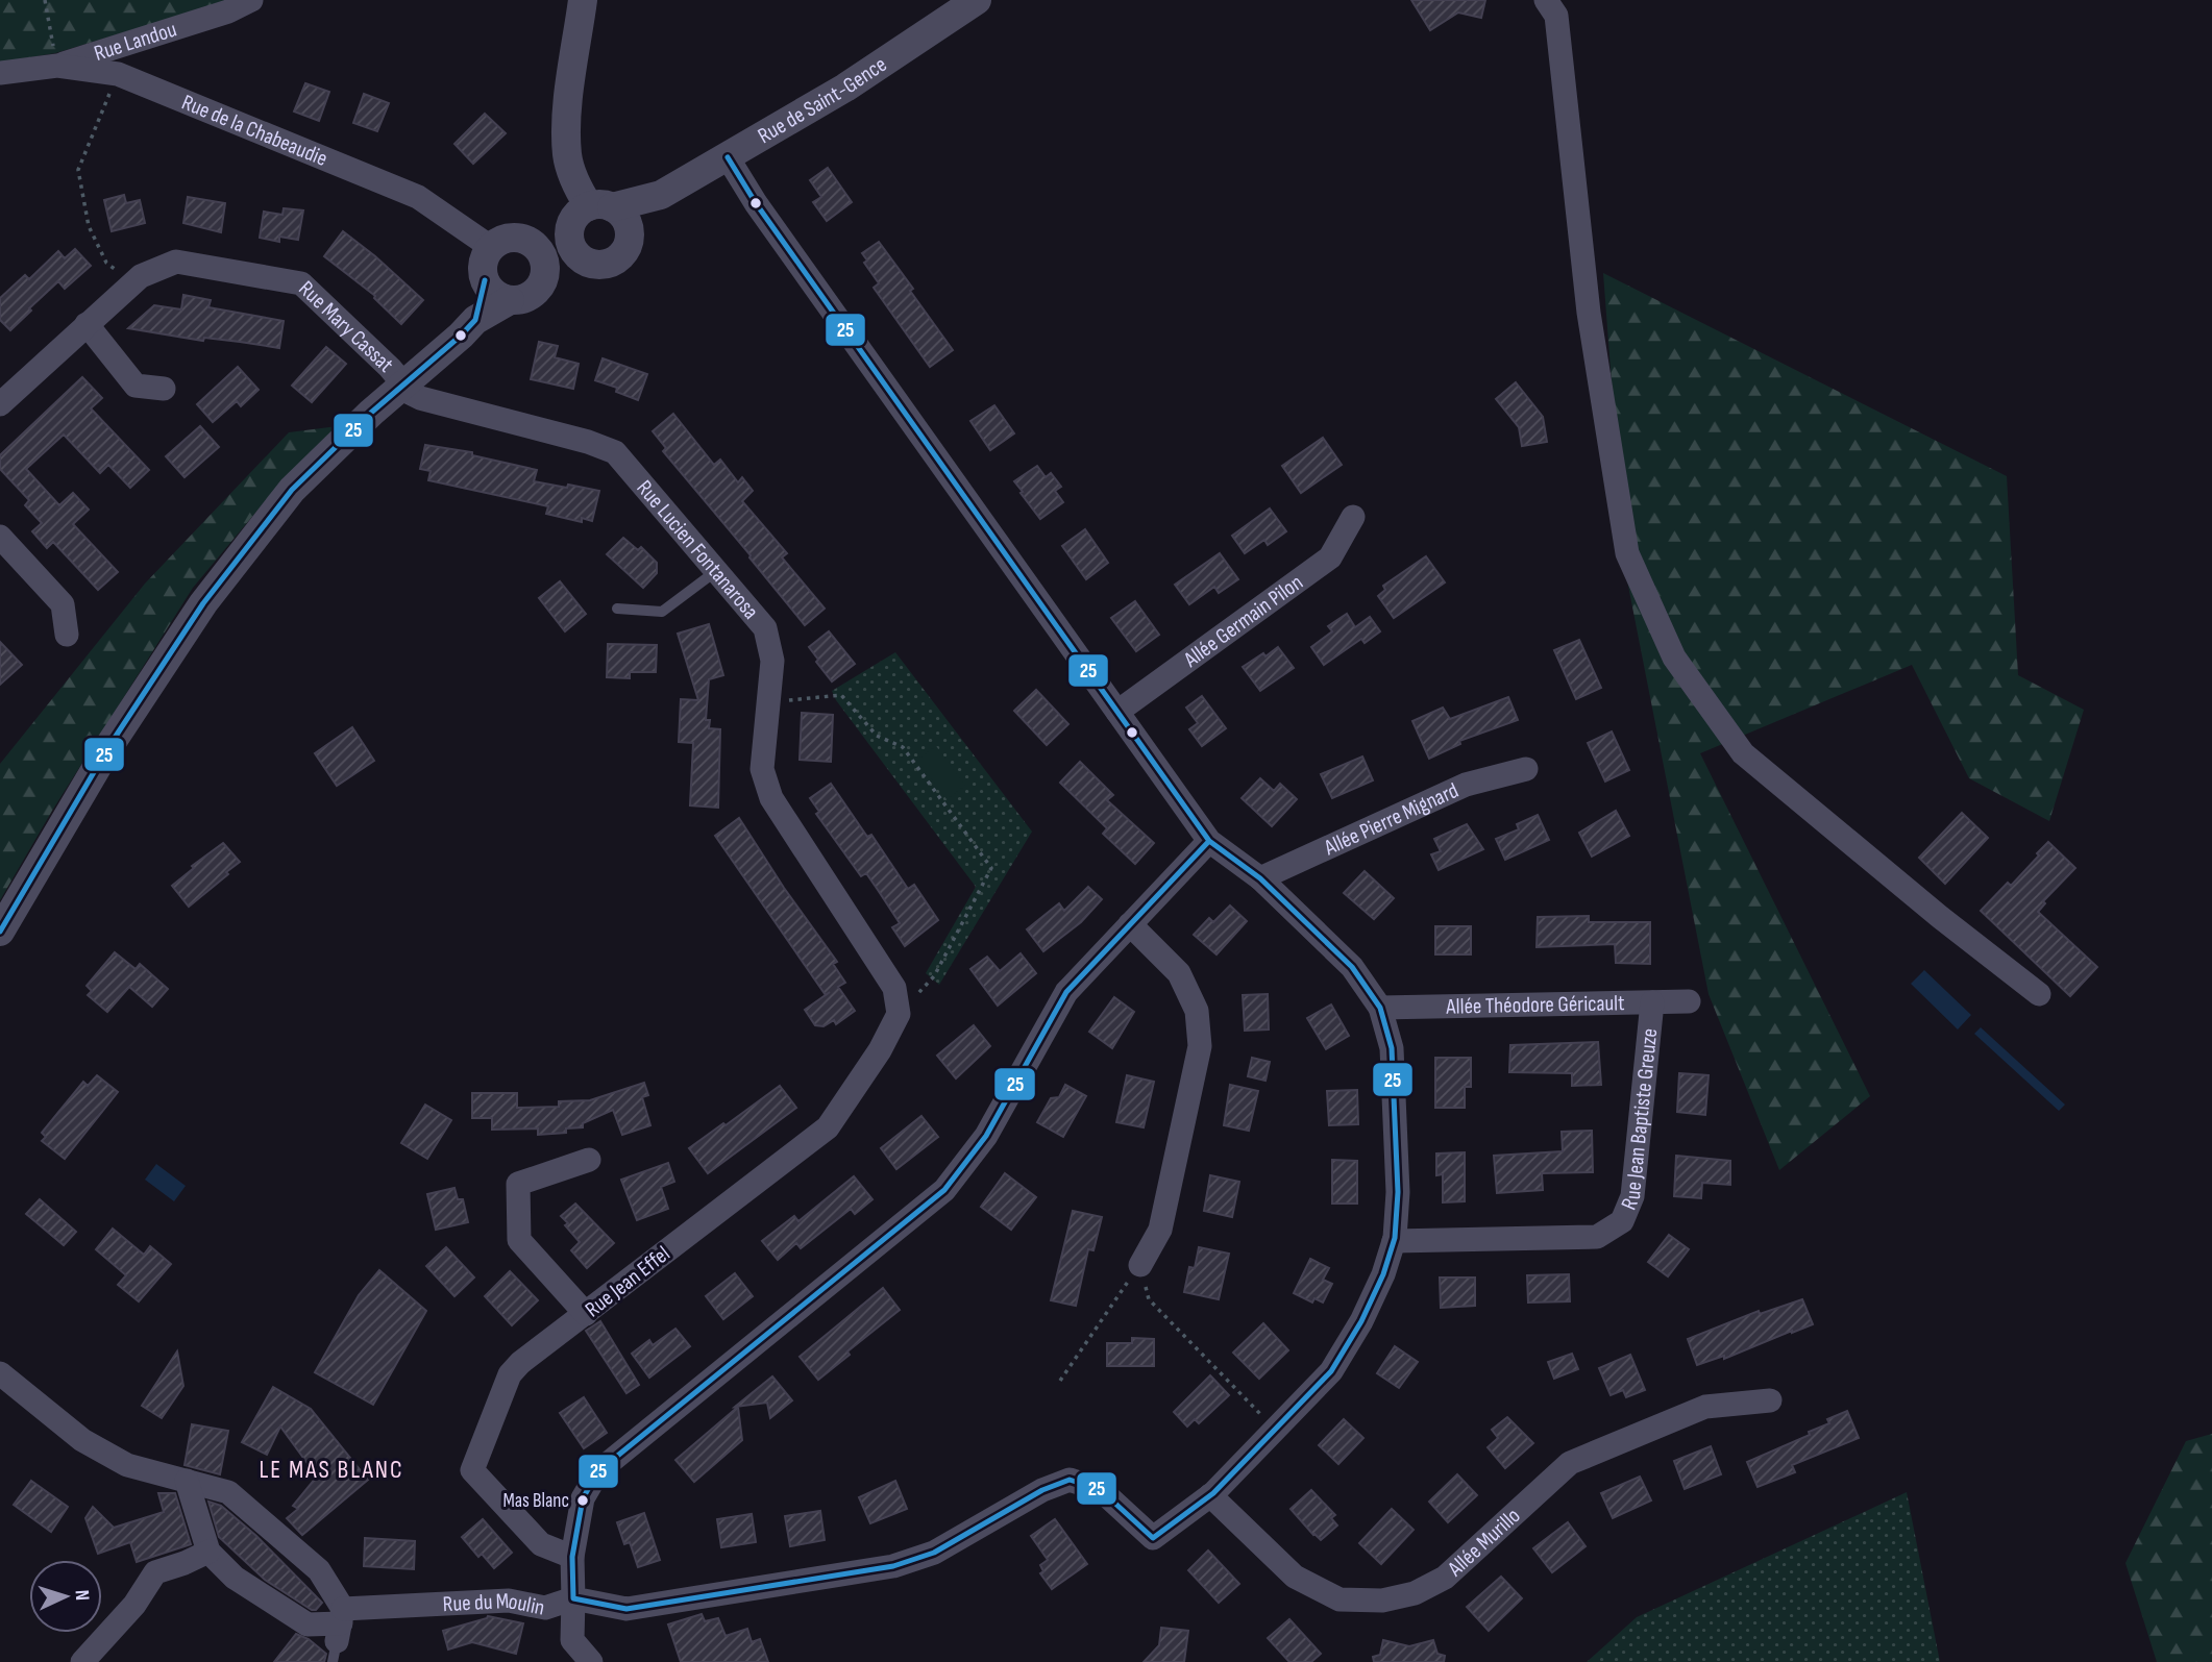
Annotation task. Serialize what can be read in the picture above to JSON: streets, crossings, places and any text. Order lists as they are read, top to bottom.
{
  "streets": {
    "street": [
      "Rue Landou",
      "Rue de Saint-Gence",
      "Rue de la Chabeaudie",
      "Rue Mary Cassat",
      "Rue Lucien Fontanarosa",
      "Allée Germain Pilon",
      "Allée Pierre Mignard",
      "Allée Théodore Géricault",
      "Rue Jean Baptiste Greuze",
      "Rue Jean Effel",
      "Allée Murillo",
      "Rue du Moulin"
    ]
  },
  "crossings": [
    ["Rue Landou", "Rue de la Chabeaudie"],
    ["Rue de Saint-Gence", "Rue de la Chabeaudie"],
    ["Rue Mary Cassat", "Rue Lucien Fontanarosa"],
    ["Rue Lucien Fontanarosa", "Rue Jean Effel"],
    ["Allée Théodore Géricault", "Rue Jean Baptiste Greuze"]
  ],
  "districts": ["LE MAS BLANC"],
  "places": ["Mas Blanc"],
  "lines": ["transit line 25"],
  "north": "right"
}
